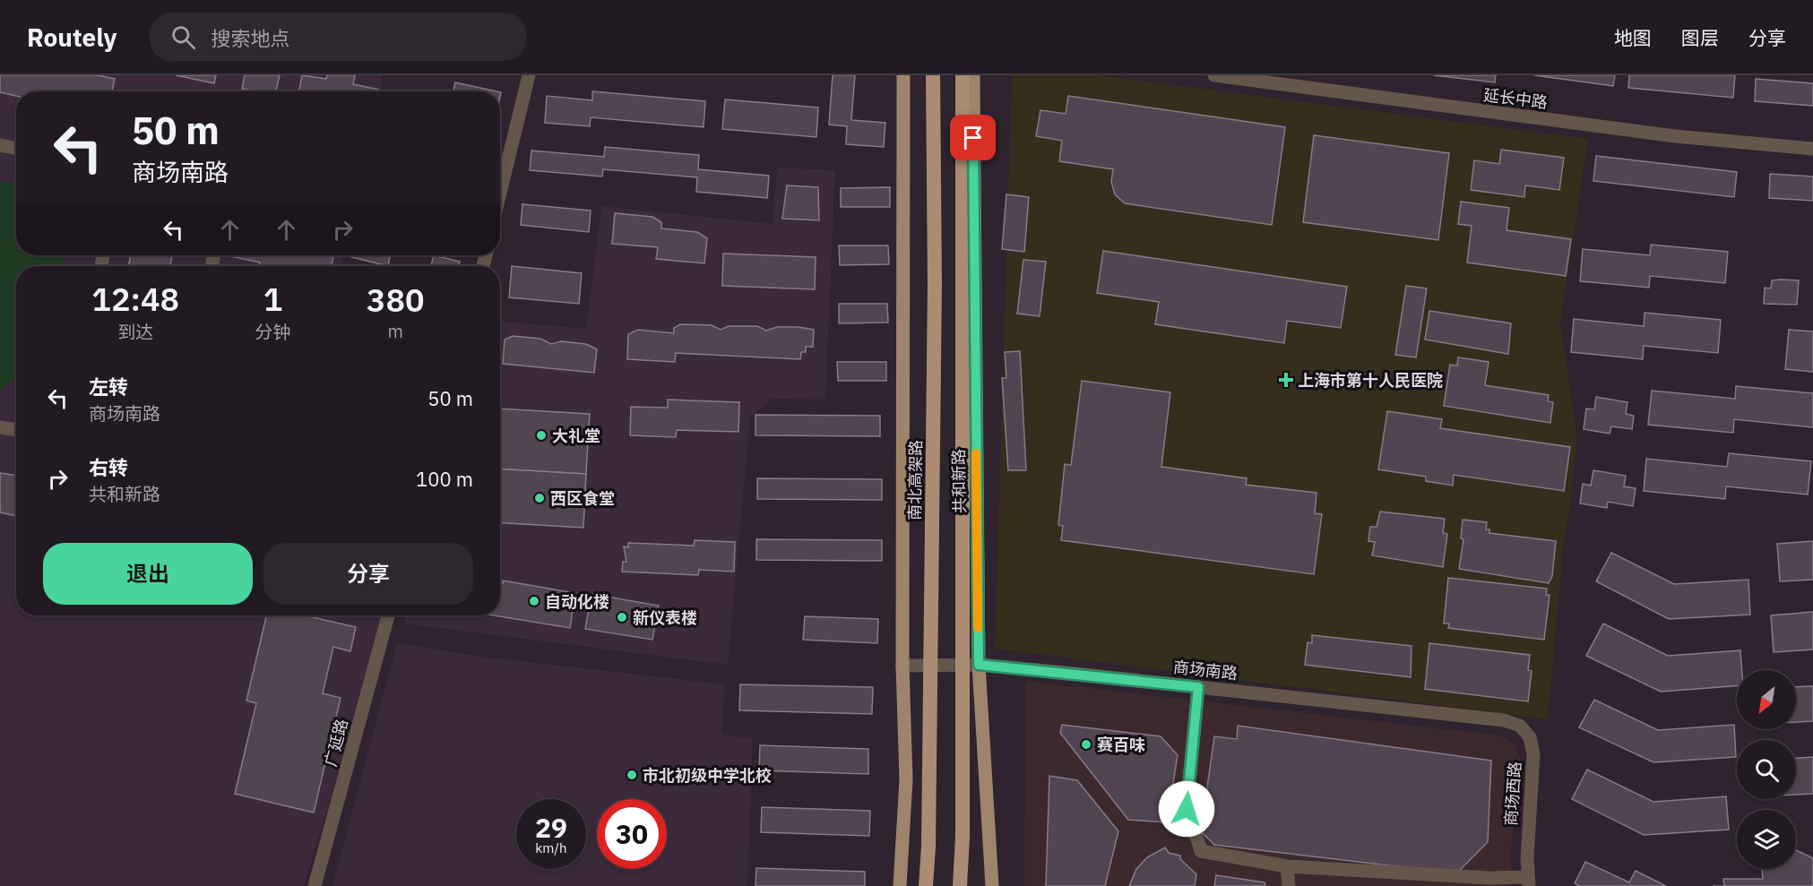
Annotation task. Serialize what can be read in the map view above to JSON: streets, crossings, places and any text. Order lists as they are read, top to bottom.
{
  "streets": {
    "highway": ["南北高架路"],
    "main road": ["共和新路"],
    "street": [
      "延长中路",
      "商场南路",
      "广延路",
      "商场西路"
    ]
  },
  "crossings": [
    ["共和新路", "商场南路"],
    ["商场南路", "商场西路"]
  ],
  "places": {
    "health": ["上海市第十人民医院"],
    "other": [
      "大礼堂",
      "西区食堂",
      "自动化楼",
      "新仪表楼",
      "赛百味",
      "市北初级中学北校"
    ]
  },
  "north": "bottom left",
  "page": {
    "header": "Routely",
    "search": "搜索地点",
    "nav": ["地图", "图层", "分享"],
    "turn": ["50 m", "商场南路"],
    "eta": [
      "12:48",
      "到达",
      "1",
      "分钟",
      "380",
      "m"
    ],
    "list": [
      {
        "name": "左转",
        "note": "商场南路",
        "value": "50 m"
      },
      {
        "name": "右转",
        "note": "共和新路",
        "value": "100 m"
      }
    ],
    "buttons": ["退出", "分享"],
    "speed": "29 km/h",
    "limit": "30"
  }
}
